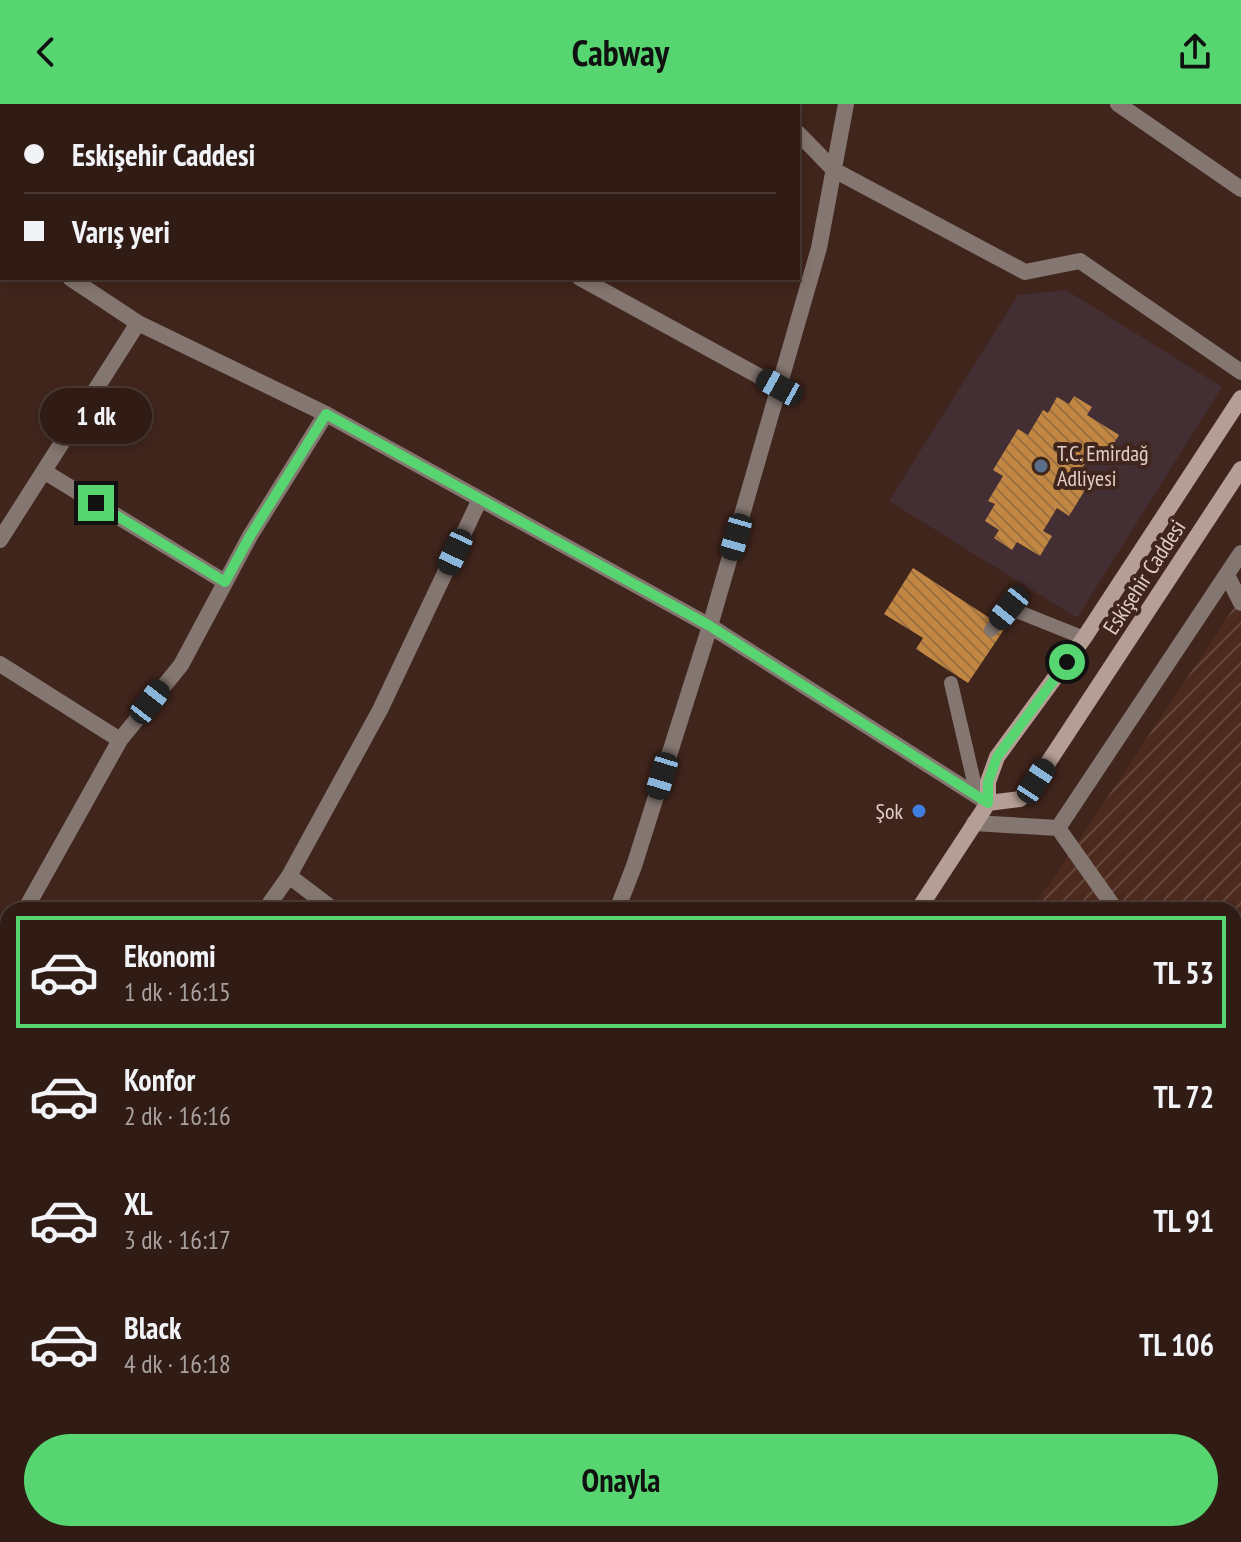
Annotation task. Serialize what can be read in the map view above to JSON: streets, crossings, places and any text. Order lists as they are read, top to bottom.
{
  "streets": {
    "main road": ["Eskişehir Caddesi"]
  },
  "places": ["T.C. Emirdağ Adliyesi", "Şok"],
  "page": {
    "header": "Cabway",
    "banner": ["Eskişehir Caddesi", "Varış yeri"],
    "bubble": "1 dk",
    "list": [
      {
        "name": "Ekonomi",
        "note": "1 dk · 16:15",
        "value": "TL 53"
      },
      {
        "name": "Konfor",
        "note": "2 dk · 16:16",
        "value": "TL 72"
      },
      {
        "name": "XL",
        "note": "3 dk · 16:17",
        "value": "TL 91"
      },
      {
        "name": "Black",
        "note": "4 dk · 16:18",
        "value": "TL 106"
      }
    ],
    "buttons": "Onayla"
  }
}
